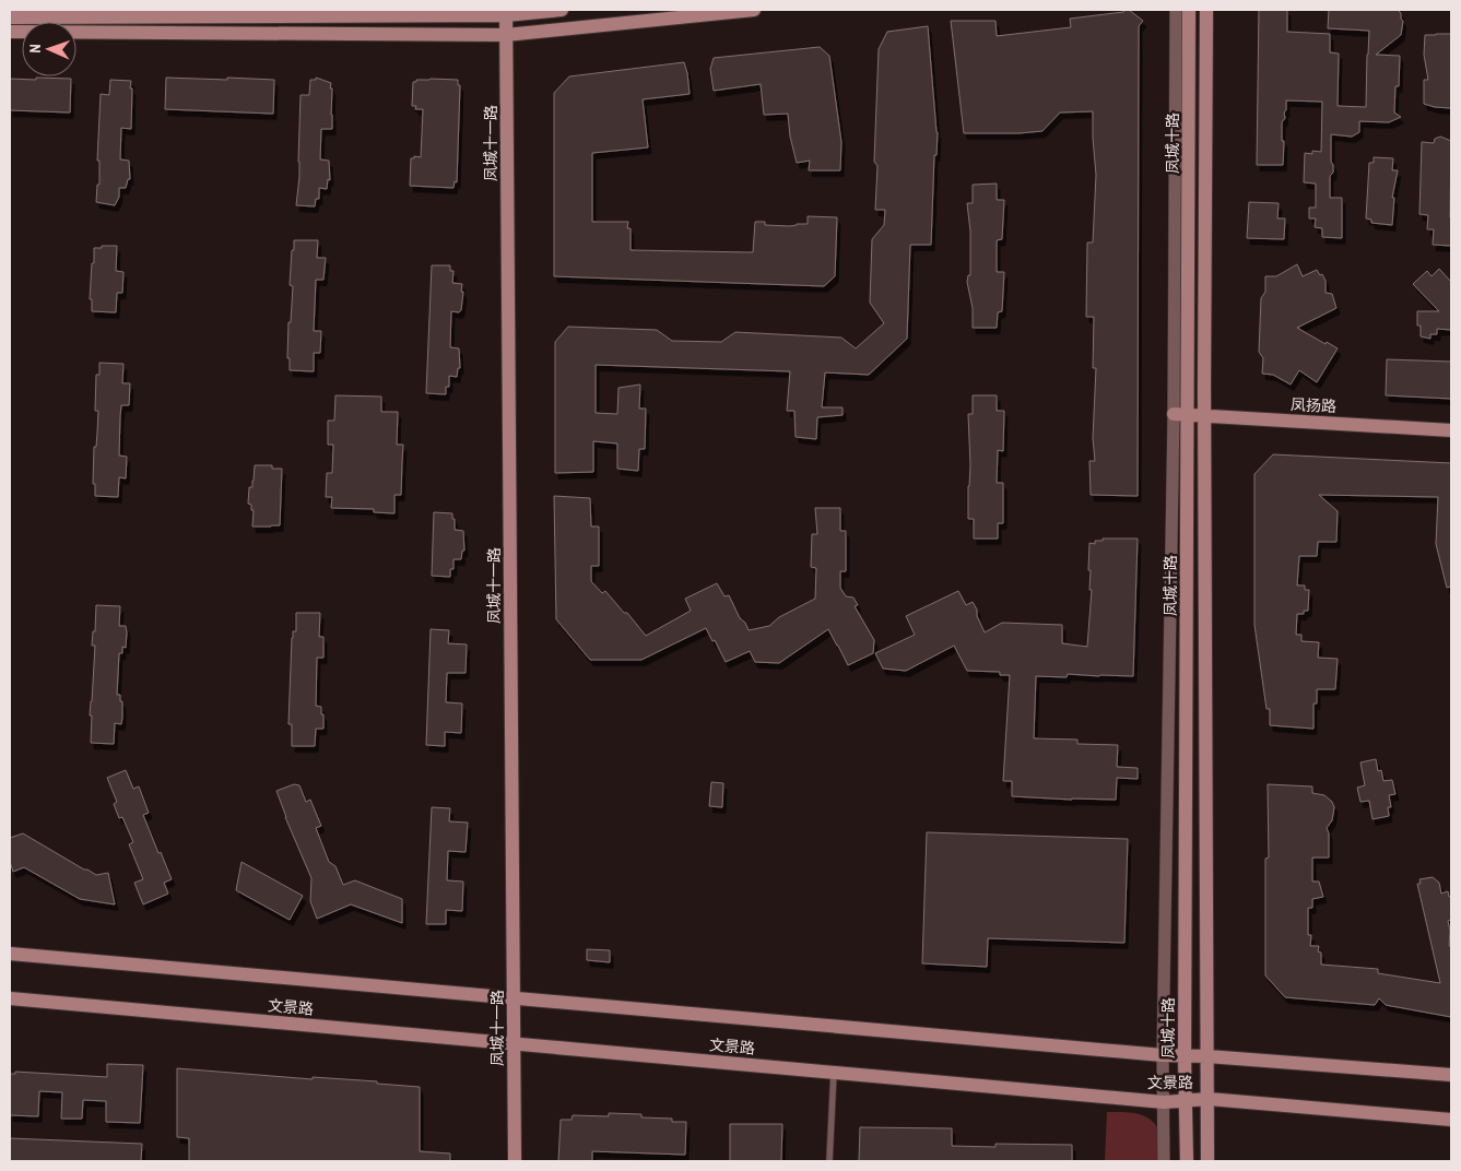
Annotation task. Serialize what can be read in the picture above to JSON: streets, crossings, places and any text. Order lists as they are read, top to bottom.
{
  "streets": {
    "main road": [
      "凤城十一路",
      "凤城十路",
      "凤扬路",
      "文景路"
    ]
  },
  "crossings": [
    ["凤城十一路", "文景路"],
    ["凤城十路", "凤扬路"],
    ["凤城十路", "文景路"]
  ],
  "north": "left"
}
